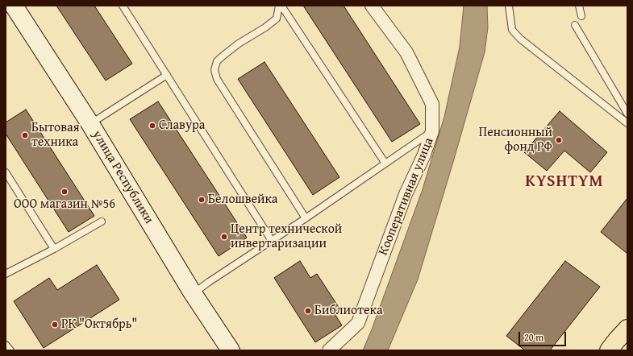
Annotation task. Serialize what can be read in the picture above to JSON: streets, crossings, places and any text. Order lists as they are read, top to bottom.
{
  "streets": {
    "main road": ["улица Республики"],
    "street": ["Кооперативная улица"]
  },
  "districts": ["KYSHTYM"],
  "places": [
    "Славура",
    "Бытовая техника",
    "Пенсионный фонд РФ",
    "ООО магазин №56",
    "Белошвейка",
    "Центр технической инвертаризации",
    "Библиотека",
    "РК \"Октябрь\""
  ],
  "scale_bar": "20 m"
}
